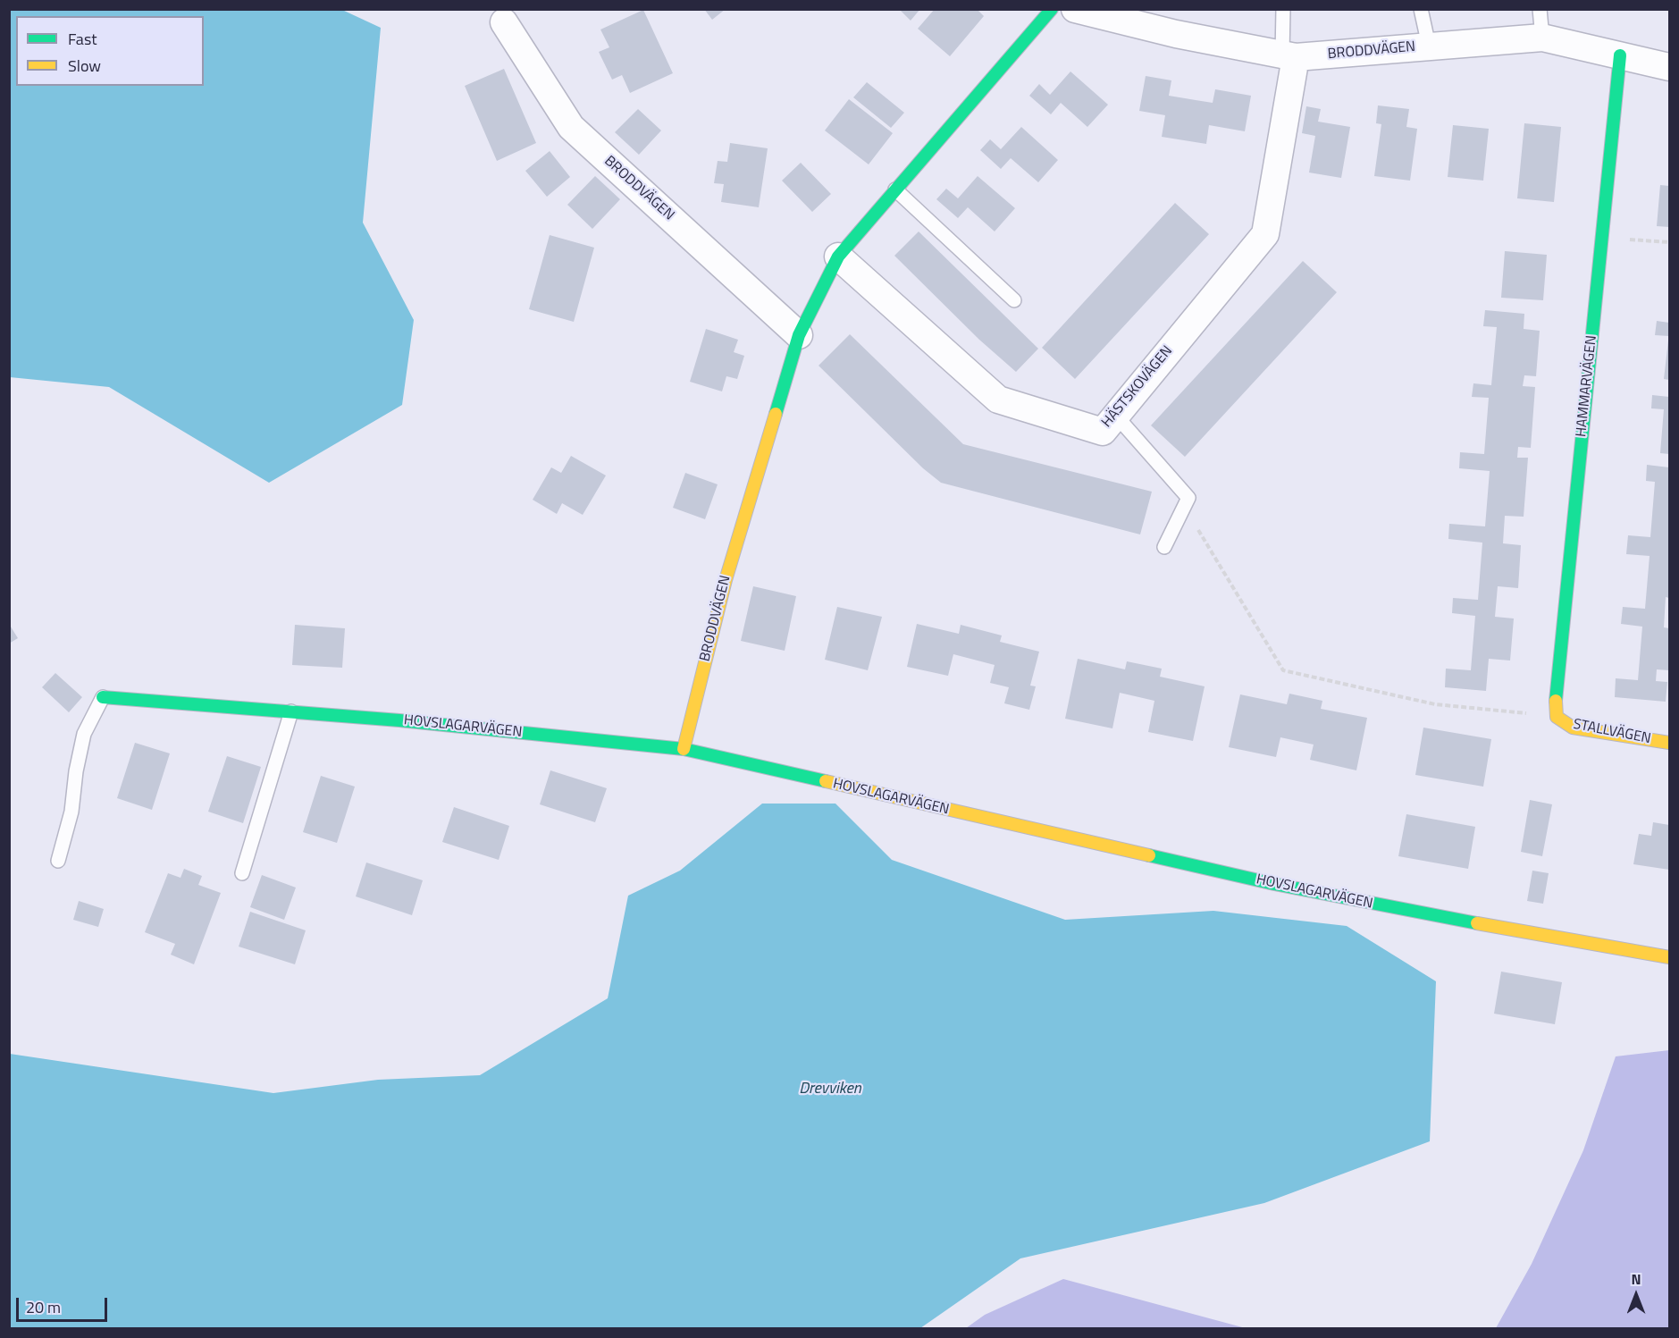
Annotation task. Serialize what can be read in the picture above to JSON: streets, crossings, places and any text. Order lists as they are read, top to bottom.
{
  "streets": {
    "street": [
      "BRODDVÄGEN",
      "HAMMARVÄGEN",
      "HÄSTSKOVÄGEN",
      "HOVSLAGARVÄGEN",
      "STALLVÄGEN"
    ]
  },
  "crossings": [
    ["BRODDVÄGEN", "HAMMARVÄGEN"],
    ["BRODDVÄGEN", "HÄSTSKOVÄGEN"],
    ["BRODDVÄGEN", "HOVSLAGARVÄGEN"],
    ["HAMMARVÄGEN", "STALLVÄGEN"]
  ],
  "water": ["Drevviken"],
  "legend": ["Fast", "Slow"],
  "scale_bar": "20 m",
  "north": "top"
}
